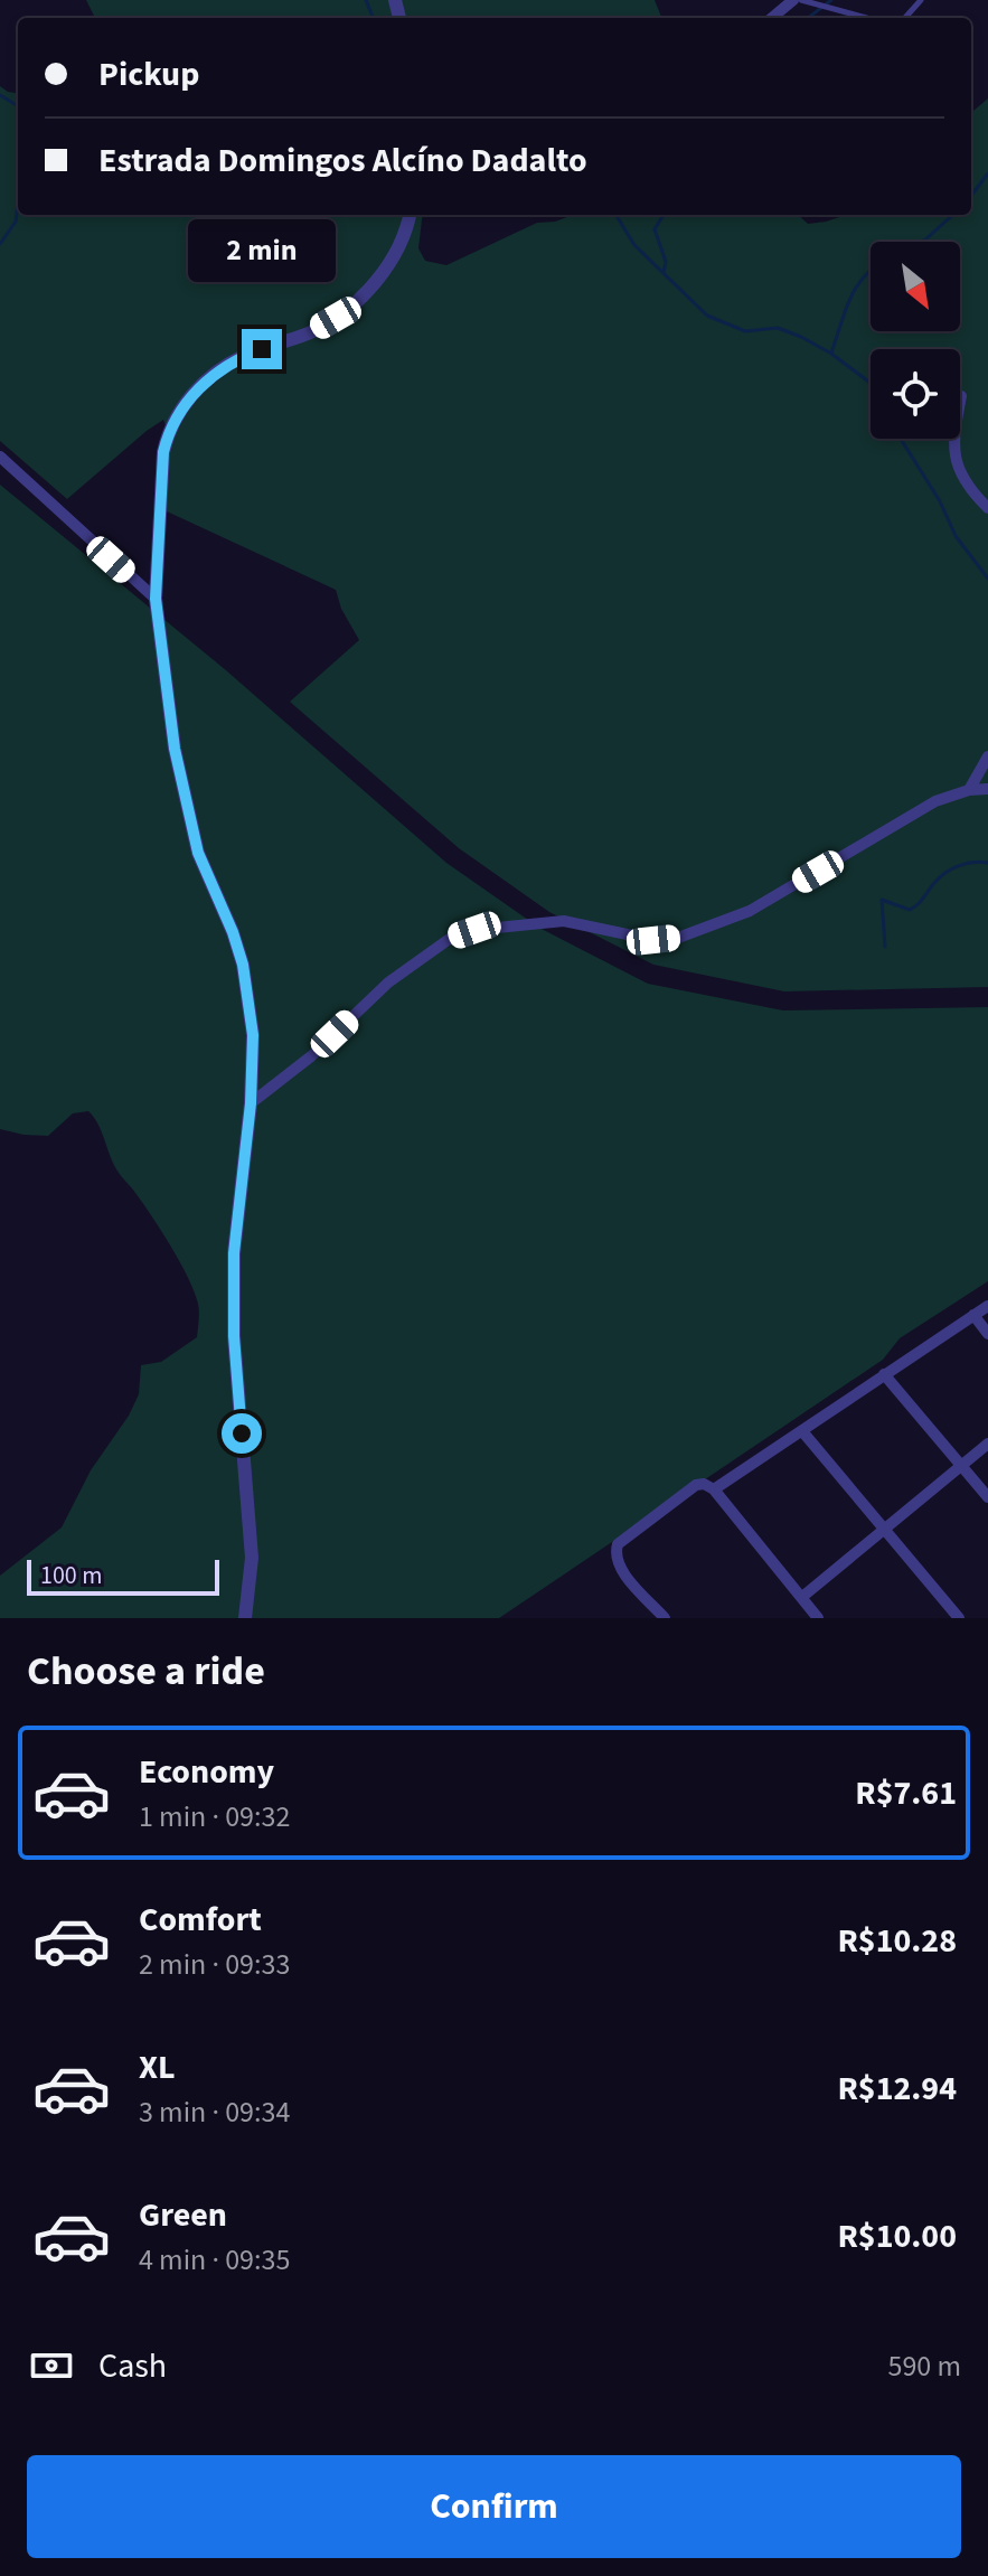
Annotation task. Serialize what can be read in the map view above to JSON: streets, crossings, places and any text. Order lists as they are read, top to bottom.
{
  "scale_bar": "100 m",
  "north": "bottom right",
  "page": {
    "banner": ["Pickup", "Estrada Domingos Alcíno Dadalto"],
    "bubble": "2 min",
    "scale": "100 m",
    "heading": "Choose a ride",
    "list": [
      {
        "name": "Economy",
        "note": "1 min · 09:32",
        "value": "R$7.61"
      },
      {
        "name": "Comfort",
        "note": "2 min · 09:33",
        "value": "R$10.28"
      },
      {
        "name": "XL",
        "note": "3 min · 09:34",
        "value": "R$12.94"
      },
      {
        "name": "Green",
        "note": "4 min · 09:35",
        "value": "R$10.00"
      }
    ],
    "pay": ["Cash", "590 m"],
    "buttons": "Confirm"
  }
}
